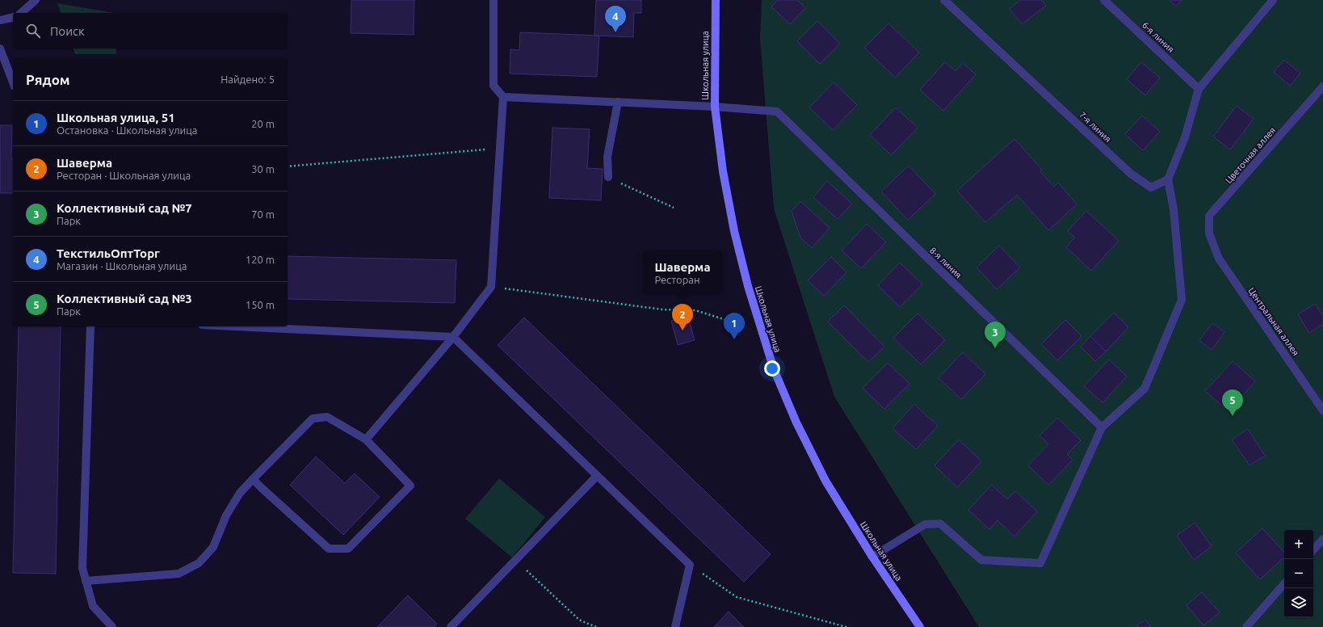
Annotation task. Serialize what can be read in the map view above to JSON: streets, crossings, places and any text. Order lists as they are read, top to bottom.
{
  "streets": {
    "street": ["Школьная улица"],
    "lane": [
      "6-я линия",
      "7-я линия",
      "Цветочная аллея",
      "8-я линия",
      "Центральная аллея"
    ]
  },
  "crossings": [
    ["Школьная улица", "8-я линия"],
    ["Цветочная аллея", "Центральная аллея"]
  ],
  "page": {
    "pins": [
      "4",
      "2",
      "1",
      "3",
      "5"
    ],
    "search": "Поиск",
    "heading": ["Рядом", "Найдено: 5"],
    "list": [
      {
        "mark": "1",
        "name": "Школьная улица, 51",
        "note": "Остановка · Школьная улица",
        "value": "20 m"
      },
      {
        "mark": "2",
        "name": "Шаверма",
        "note": "Ресторан · Школьная улица",
        "value": "30 m"
      },
      {
        "mark": "3",
        "name": "Коллективный сад №7",
        "note": "Парк",
        "value": "70 m"
      },
      {
        "mark": "4",
        "name": "ТекстильОптТорг",
        "note": "Магазин · Школьная улица",
        "value": "120 m"
      },
      {
        "mark": "5",
        "name": "Коллективный сад №3",
        "note": "Парк",
        "value": "150 m"
      }
    ],
    "popup": ["Шаверма", "Ресторан"],
    "map_buttons": ["+", "−"]
  }
}
